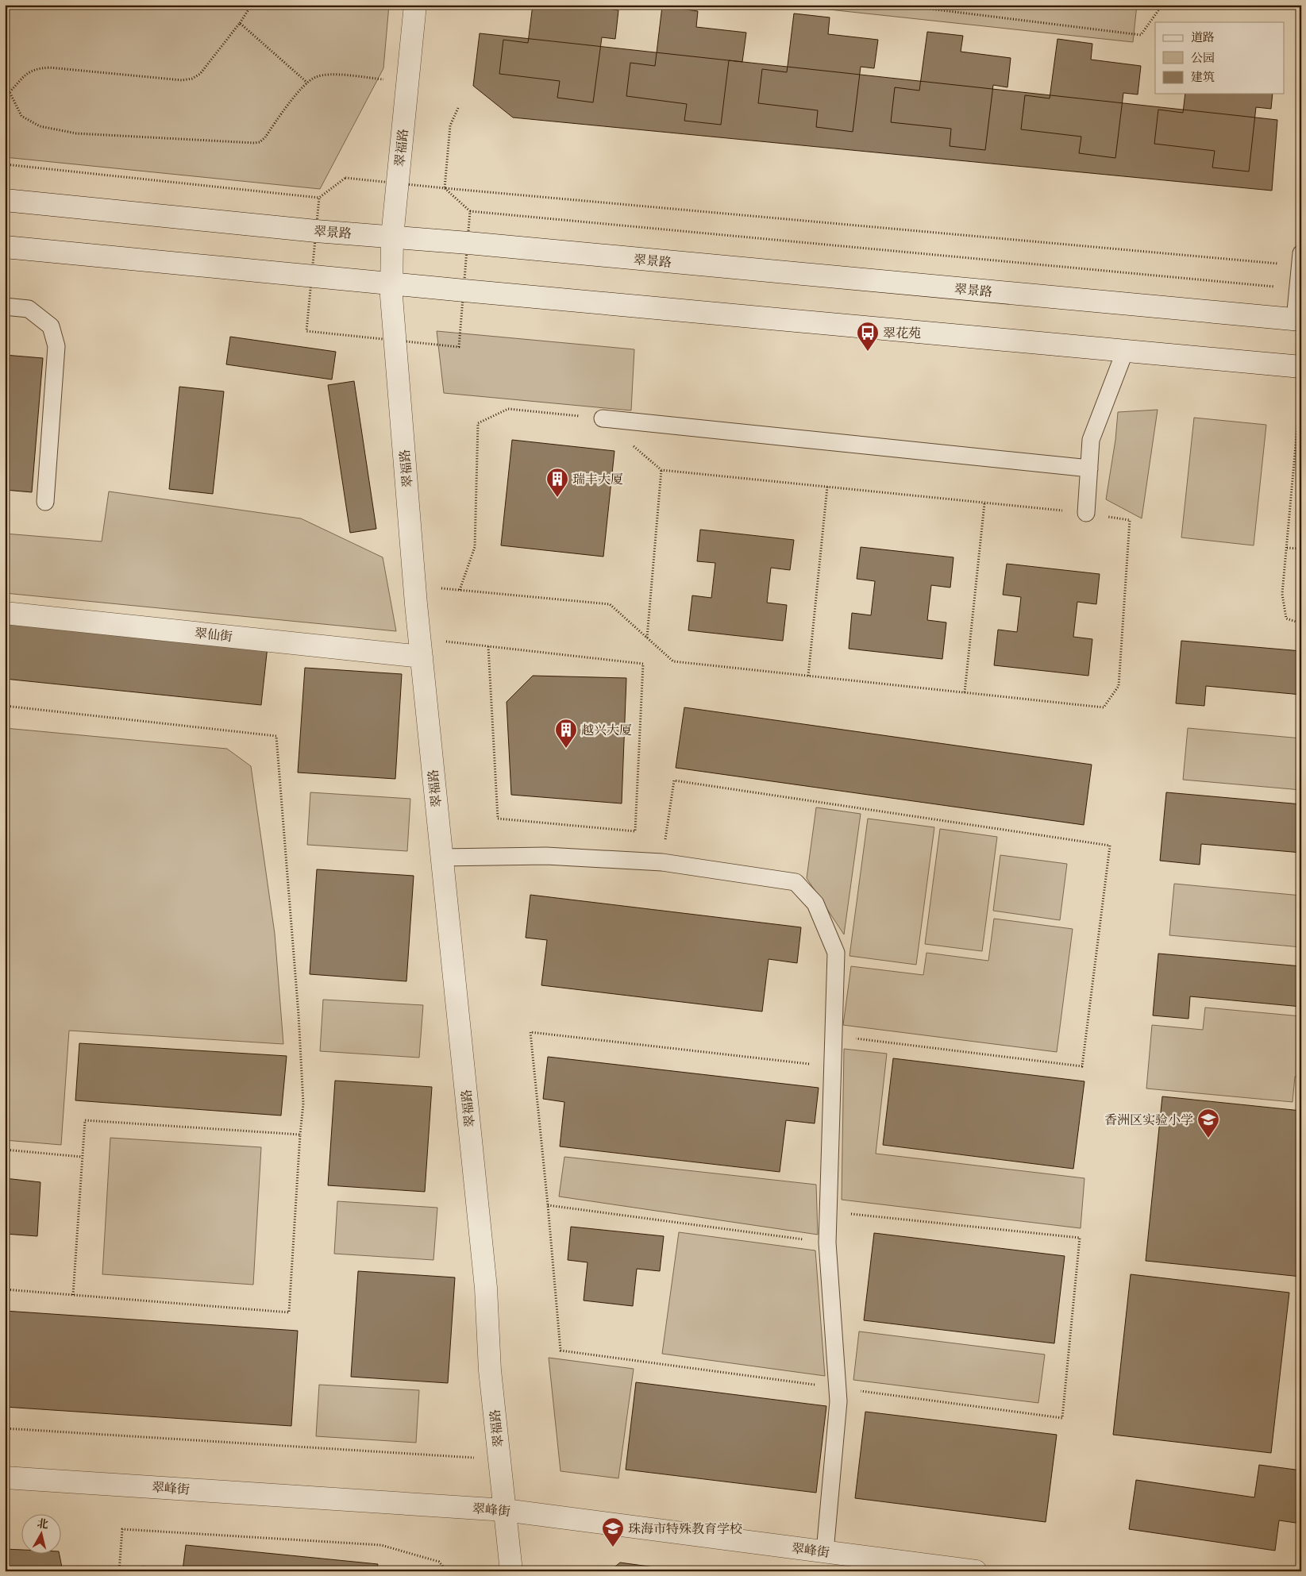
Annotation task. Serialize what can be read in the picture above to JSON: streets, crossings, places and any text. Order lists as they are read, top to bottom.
{
  "streets": {
    "street": [
      "翠福路",
      "翠景路",
      "翠仙街",
      "翠峰街"
    ]
  },
  "crossings": [
    ["翠福路", "翠景路"],
    ["翠福路", "翠仙街"],
    ["翠福路", "翠峰街"]
  ],
  "places": {
    "bus stop": ["翠花苑"],
    "building": ["瑞丰大厦", "越兴大厦"],
    "school or university": ["香洲区实验小学", "珠海市特殊教育学校"]
  },
  "legend": ["道路", "公园", "建筑"],
  "north": "top"
}
